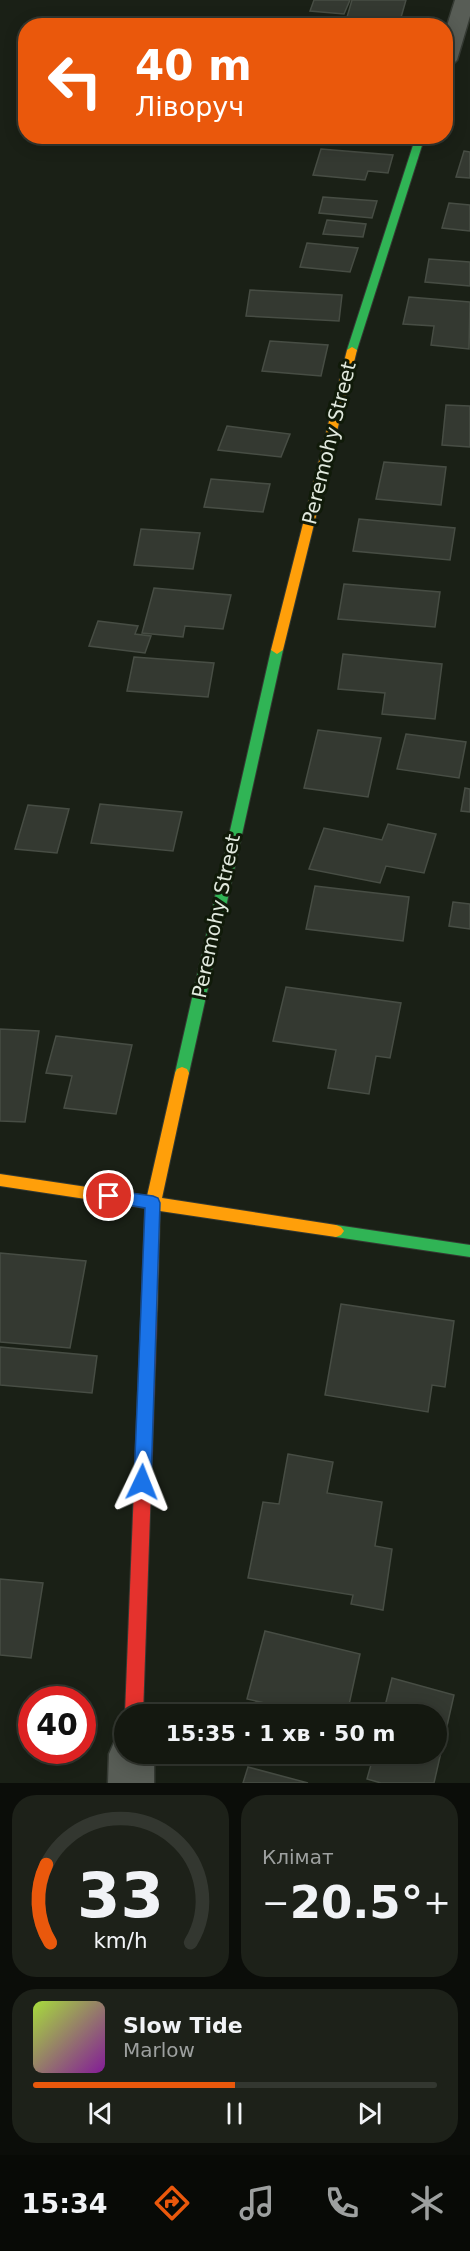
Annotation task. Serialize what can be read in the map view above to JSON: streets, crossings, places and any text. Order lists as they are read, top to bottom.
{
  "streets": {
    "street": ["Peremohy Street"]
  },
  "page": {
    "turn": ["40 m", "Ліворуч"],
    "limit": "40",
    "trip": "15:35 · 1 хв · 50 m",
    "tile": "Клімат",
    "heat": ["−", "20.5°", "+"],
    "song": ["Slow Tide", "Marlow"],
    "tabs": "15:34",
    "gauge": ["33", "km/h"]
  }
}
